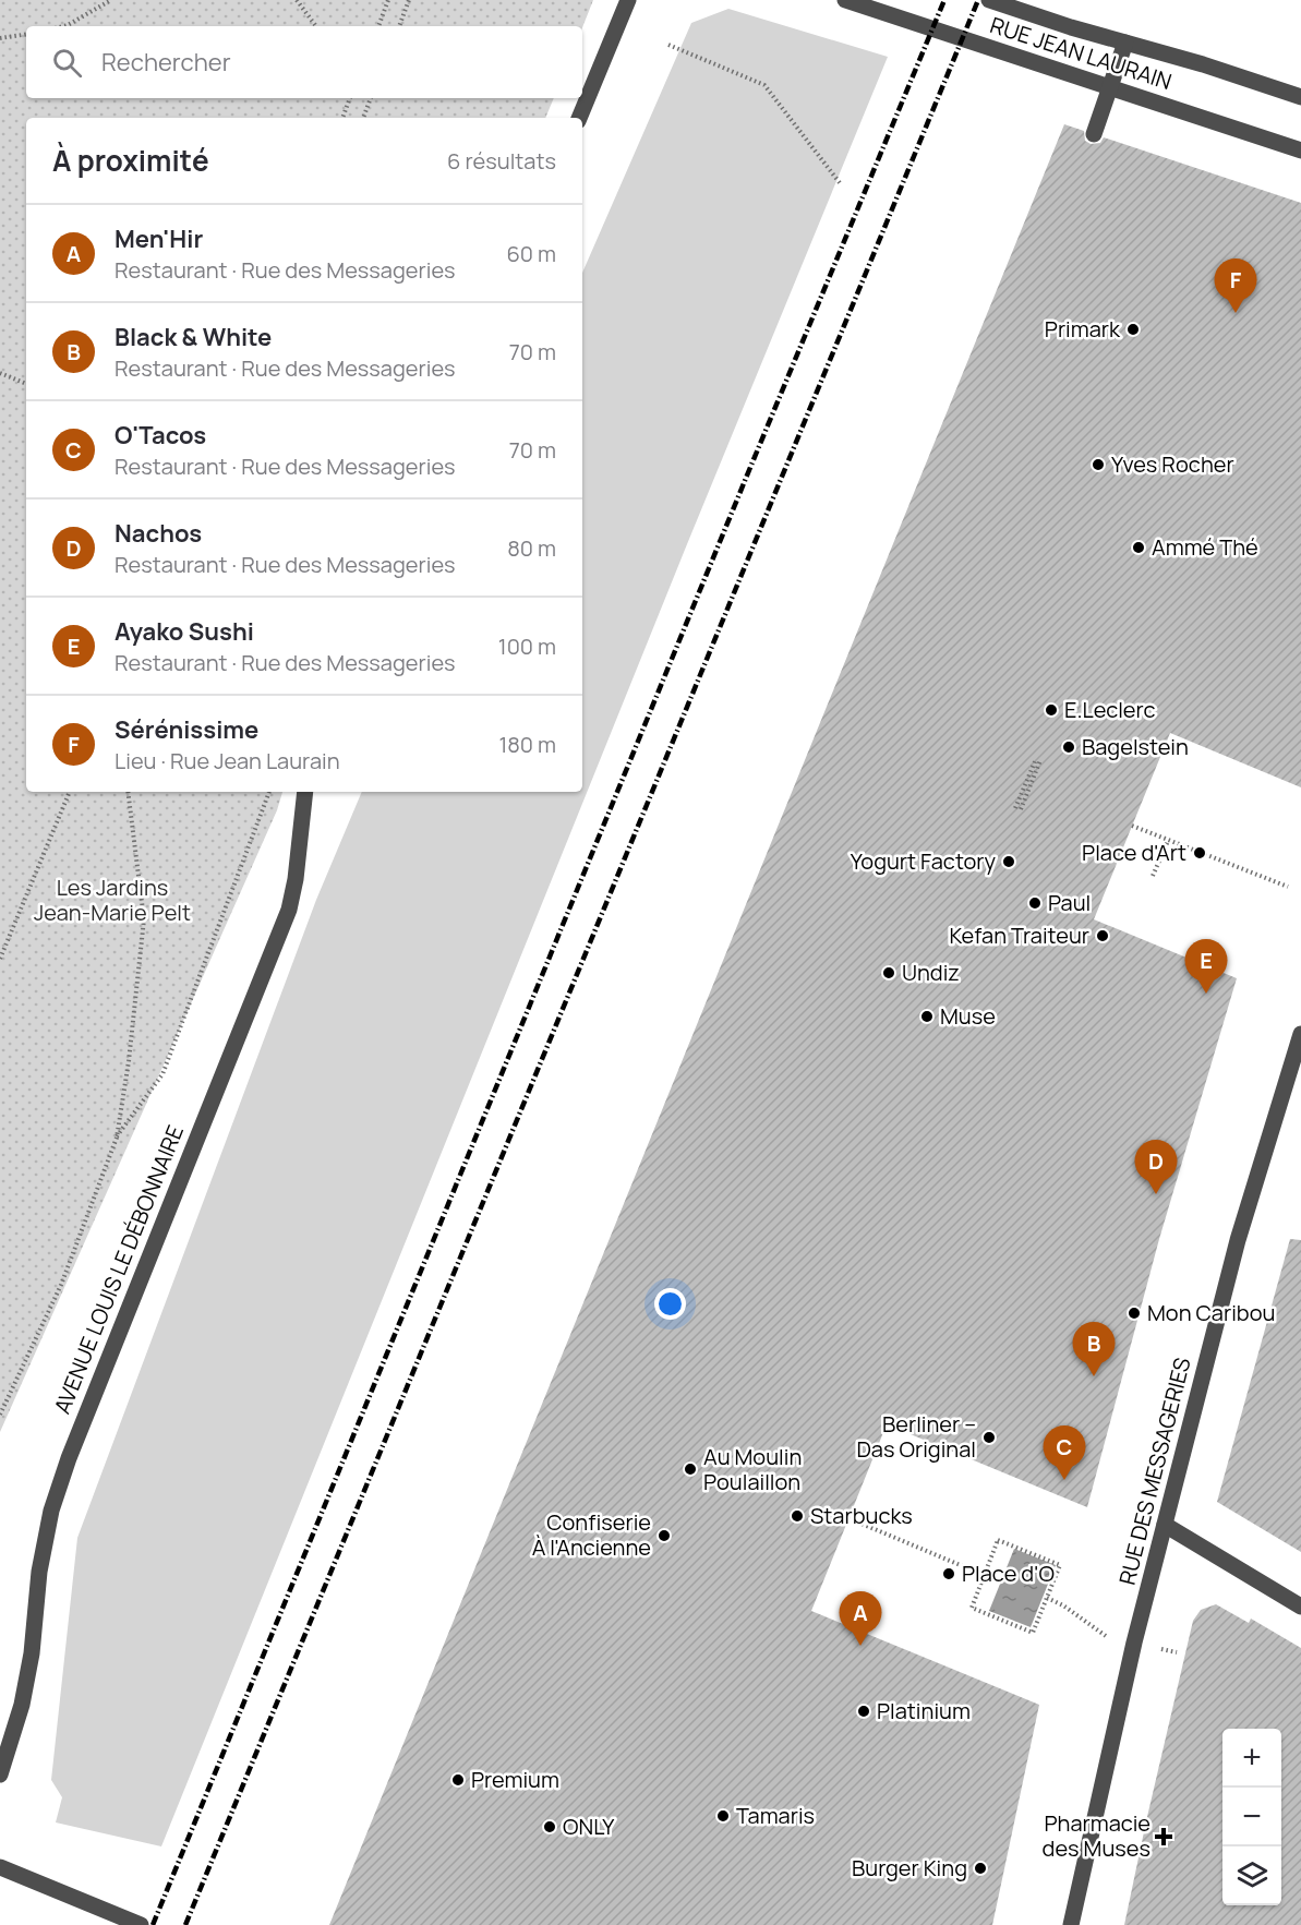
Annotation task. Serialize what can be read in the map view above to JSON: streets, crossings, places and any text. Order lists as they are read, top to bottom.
{
  "streets": {
    "street": ["RUE JEAN LAURAIN", "AVENUE LOUIS LE DÉBONNAIRE", "RUE DES MESSAGERIES"]
  },
  "parks": ["Les Jardins Jean-Marie Pelt"],
  "places": {
    "other": [
      "Primark",
      "Yves Rocher",
      "Ammé Thé",
      "E.Leclerc",
      "Bagelstein",
      "Place d'Art",
      "Yogurt Factory",
      "Paul",
      "Kefan Traiteur",
      "Undiz",
      "Muse",
      "Mon Caribou",
      "Berliner – Das Original",
      "Au Moulin Poulaillon",
      "Starbucks",
      "Confiserie À l'Ancienne",
      "Place d'O",
      "Platinium",
      "Premium",
      "Tamaris",
      "ONLY",
      "Burger King"
    ],
    "health": ["Pharmacie des Muses"]
  },
  "page": {
    "search": "Rechercher",
    "heading": ["À proximité", "6 résultats"],
    "list": [
      {
        "mark": "A",
        "name": "Men'Hir",
        "note": "Restaurant · Rue des Messageries",
        "value": "60 m"
      },
      {
        "mark": "B",
        "name": "Black & White",
        "note": "Restaurant · Rue des Messageries",
        "value": "70 m"
      },
      {
        "mark": "C",
        "name": "O'Tacos",
        "note": "Restaurant · Rue des Messageries",
        "value": "70 m"
      },
      {
        "mark": "D",
        "name": "Nachos",
        "note": "Restaurant · Rue des Messageries",
        "value": "80 m"
      },
      {
        "mark": "E",
        "name": "Ayako Sushi",
        "note": "Restaurant · Rue des Messageries",
        "value": "100 m"
      },
      {
        "mark": "F",
        "name": "Sérénissime",
        "note": "Lieu · Rue Jean Laurain",
        "value": "180 m"
      }
    ],
    "pins": [
      "F",
      "E",
      "D",
      "B",
      "C",
      "A"
    ],
    "map_buttons": ["+", "−"]
  }
}
